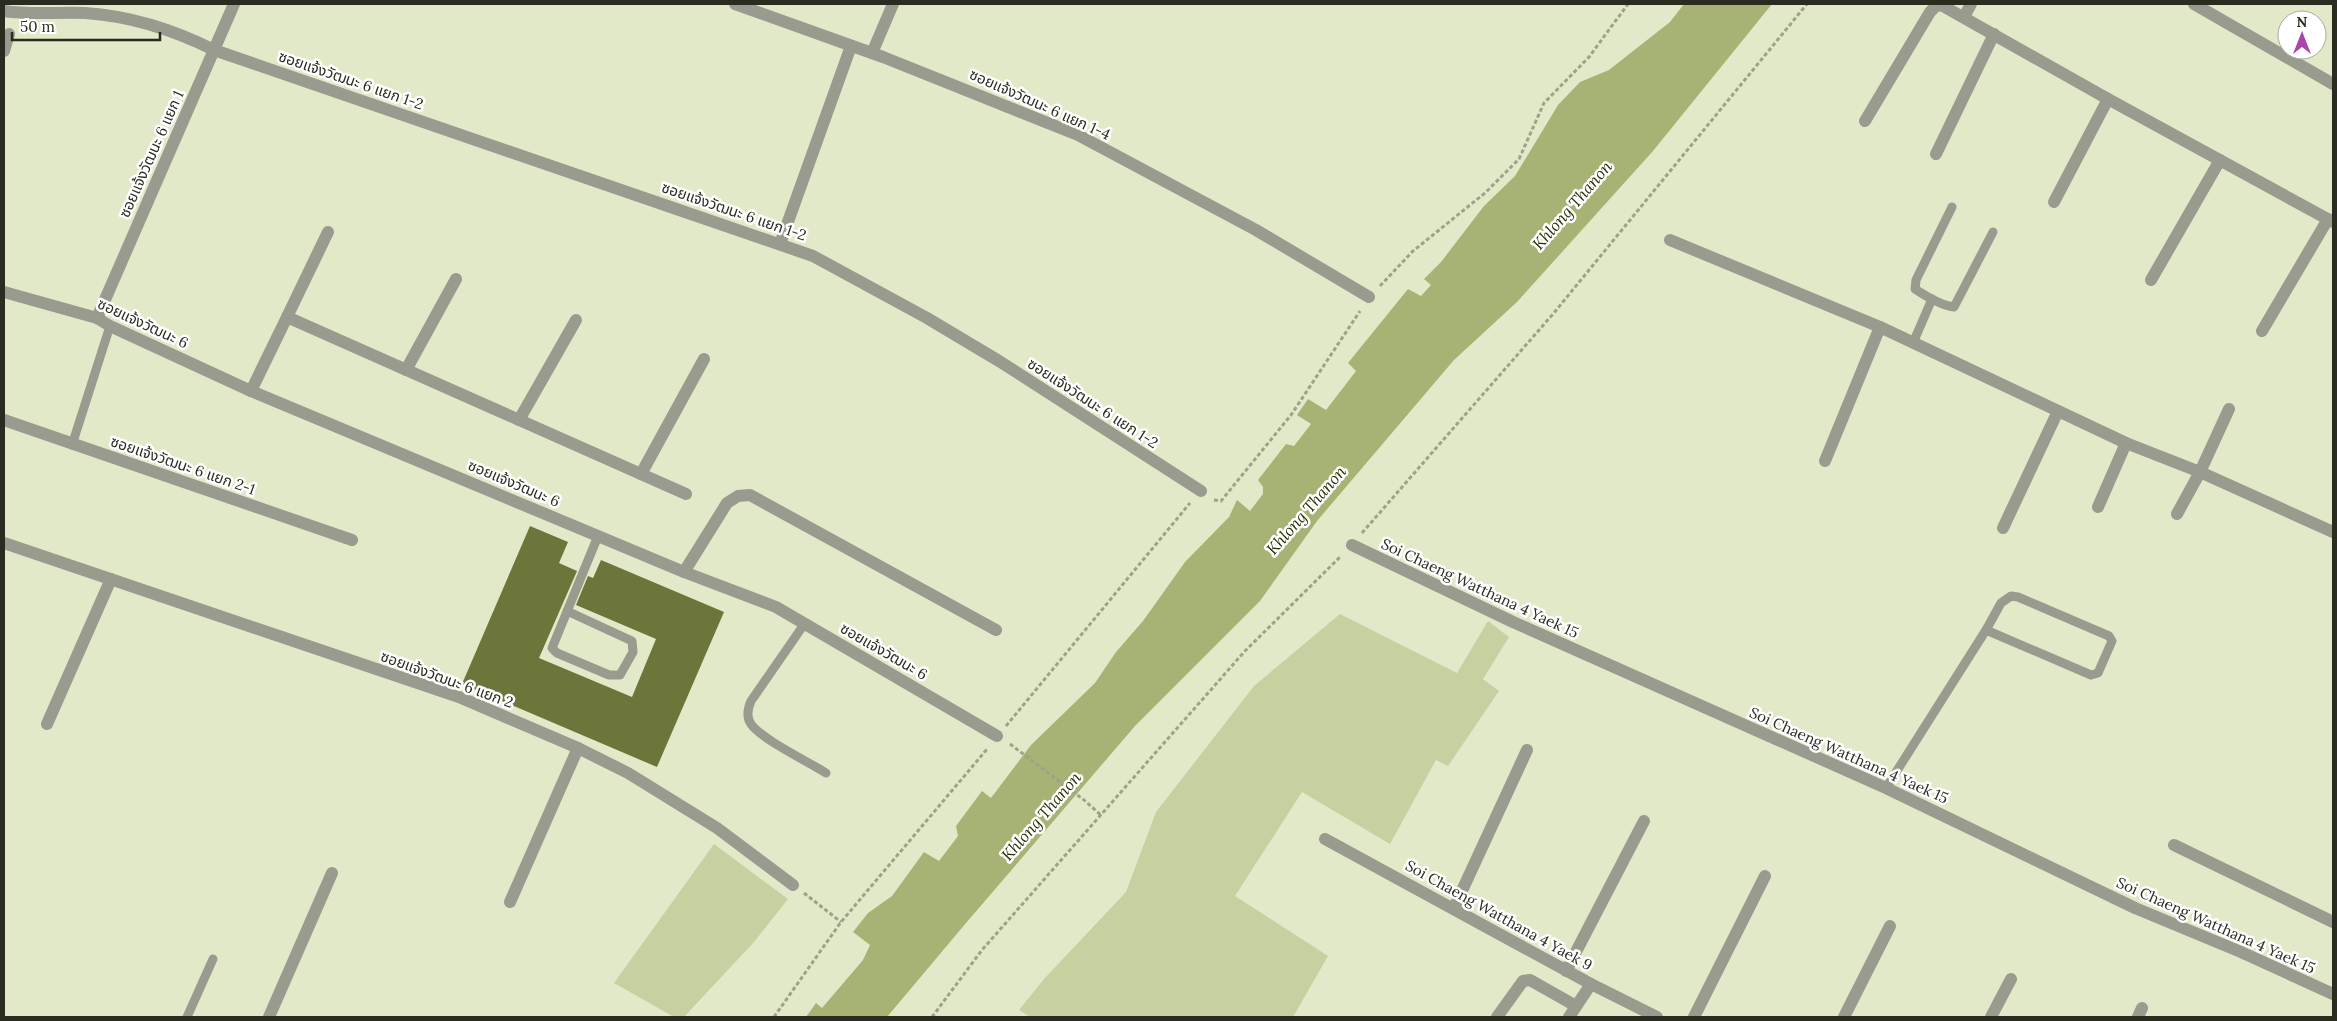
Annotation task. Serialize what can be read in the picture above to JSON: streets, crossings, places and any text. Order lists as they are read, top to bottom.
{
  "streets": {
    "street": [
      "ซอยแจ้งวัฒนะ 6 แยก 1-2",
      "ซอยแจ้งวัฒนะ 6 แยก 1-4",
      "ซอยแจ้งวัฒนะ 6 แยก 1",
      "ซอยแจ้งวัฒนะ 6",
      "ซอยแจ้งวัฒนะ 6 แยก 2-1",
      "Soi Chaeng Watthana 4 Yaek 15",
      "ซอยแจ้งวัฒนะ 6 แยก 2",
      "Soi Chaeng Watthana 4 Yaek 9"
    ]
  },
  "crossings": [
    ["ซอยแจ้งวัฒนะ 6 แยก 1-2", "ซอยแจ้งวัฒนะ 6 แยก 1"],
    ["ซอยแจ้งวัฒนะ 6 แยก 1", "ซอยแจ้งวัฒนะ 6"]
  ],
  "water": ["Khlong Thanon"],
  "scale_bar": "50 m",
  "north": "top"
}
